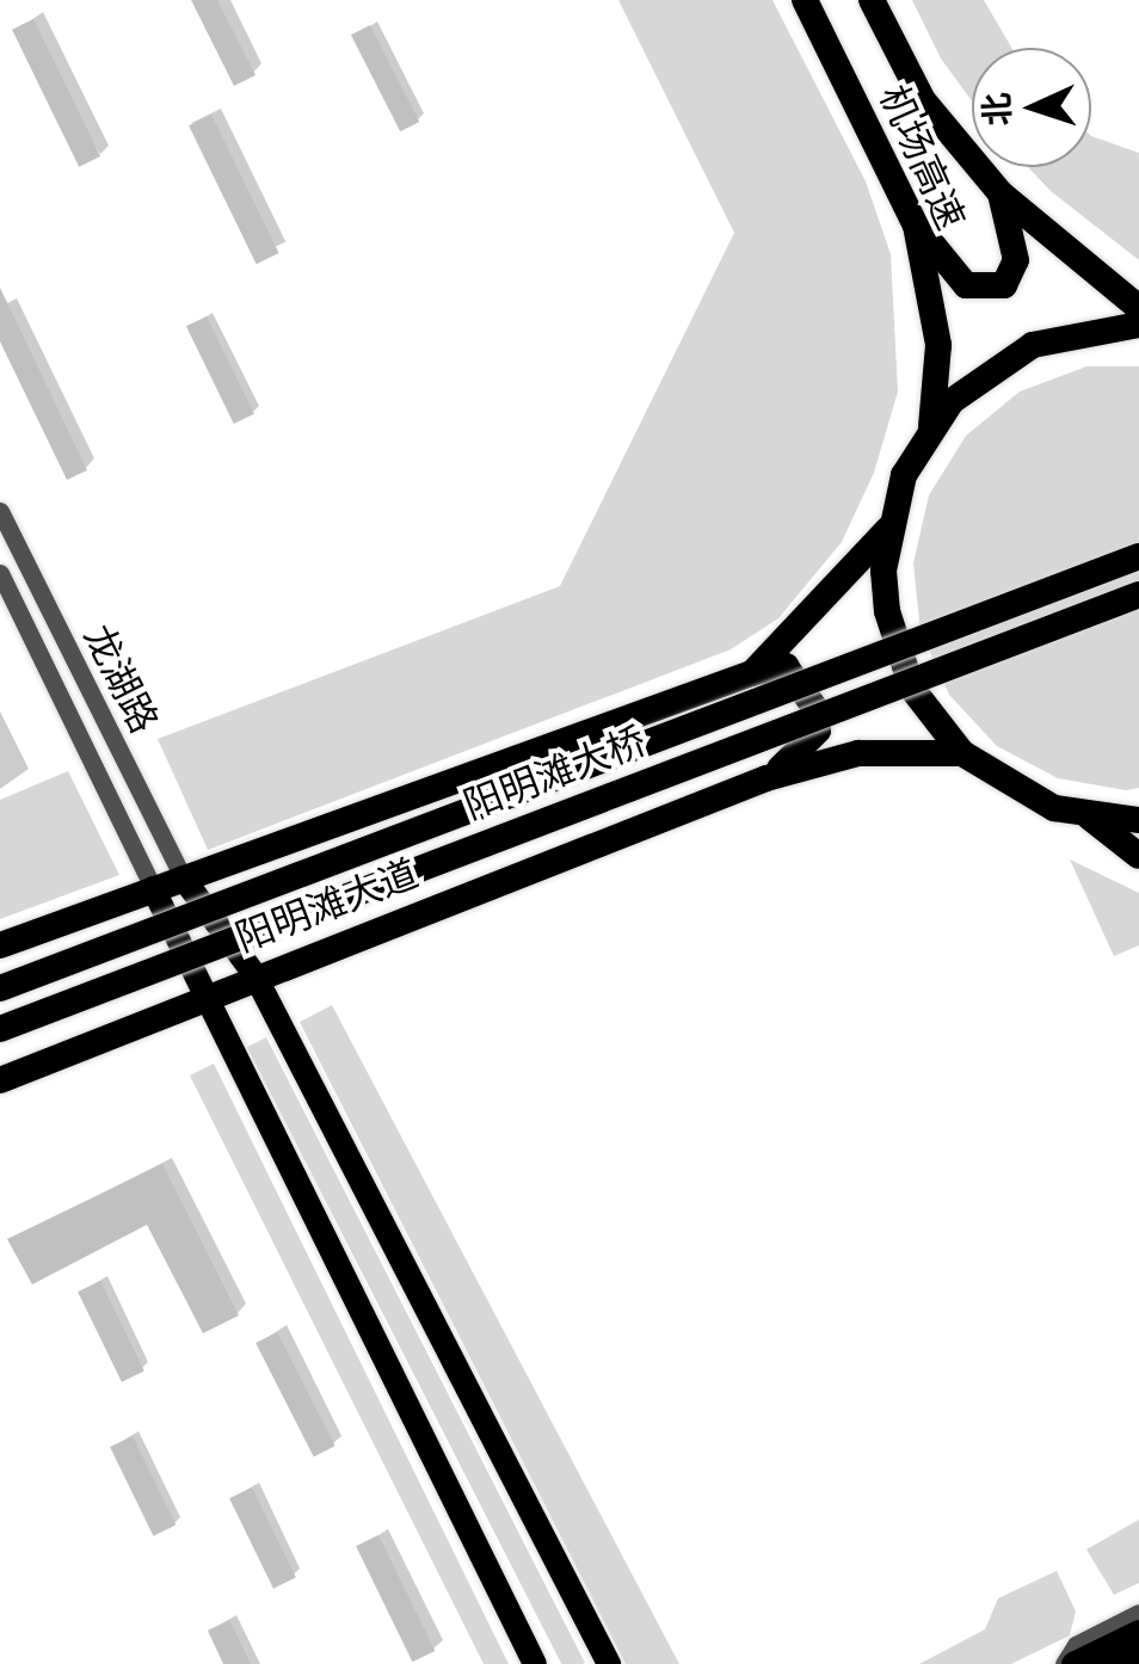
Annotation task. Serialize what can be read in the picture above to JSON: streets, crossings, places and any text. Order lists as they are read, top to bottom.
{
  "streets": {
    "highway": ["机场高速", "阳明滩大桥", "阳明滩大道"],
    "street": ["龙湖路"]
  },
  "crossings": [
    ["龙湖路", "阳明滩大道"]
  ],
  "north": "left"
}
